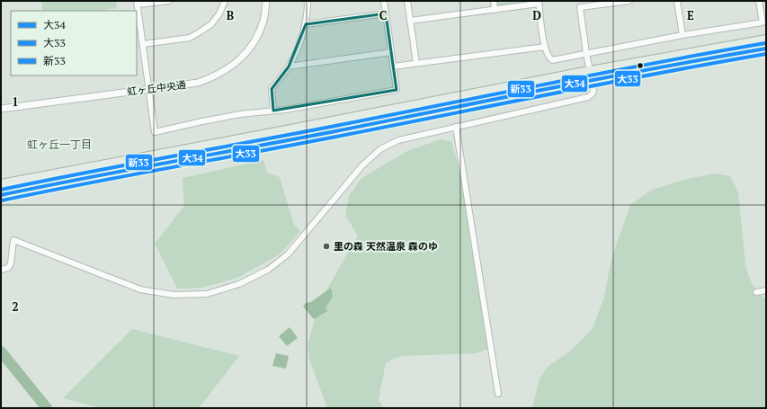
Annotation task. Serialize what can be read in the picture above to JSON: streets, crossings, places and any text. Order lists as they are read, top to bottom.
{
  "streets": {
    "street": ["虹ヶ丘中央通"]
  },
  "districts": ["虹ヶ丘一丁目"],
  "places": ["里の森 天然温泉 森のゆ"],
  "lines": ["transit line 新33", "transit line 大34", "transit line 大33"],
  "legend": ["大34", "大33", "新33"],
  "grid": {
    "columns": [
      "B",
      "C",
      "D",
      "E"
    ],
    "rows": ["1", "2"]
  }
}
